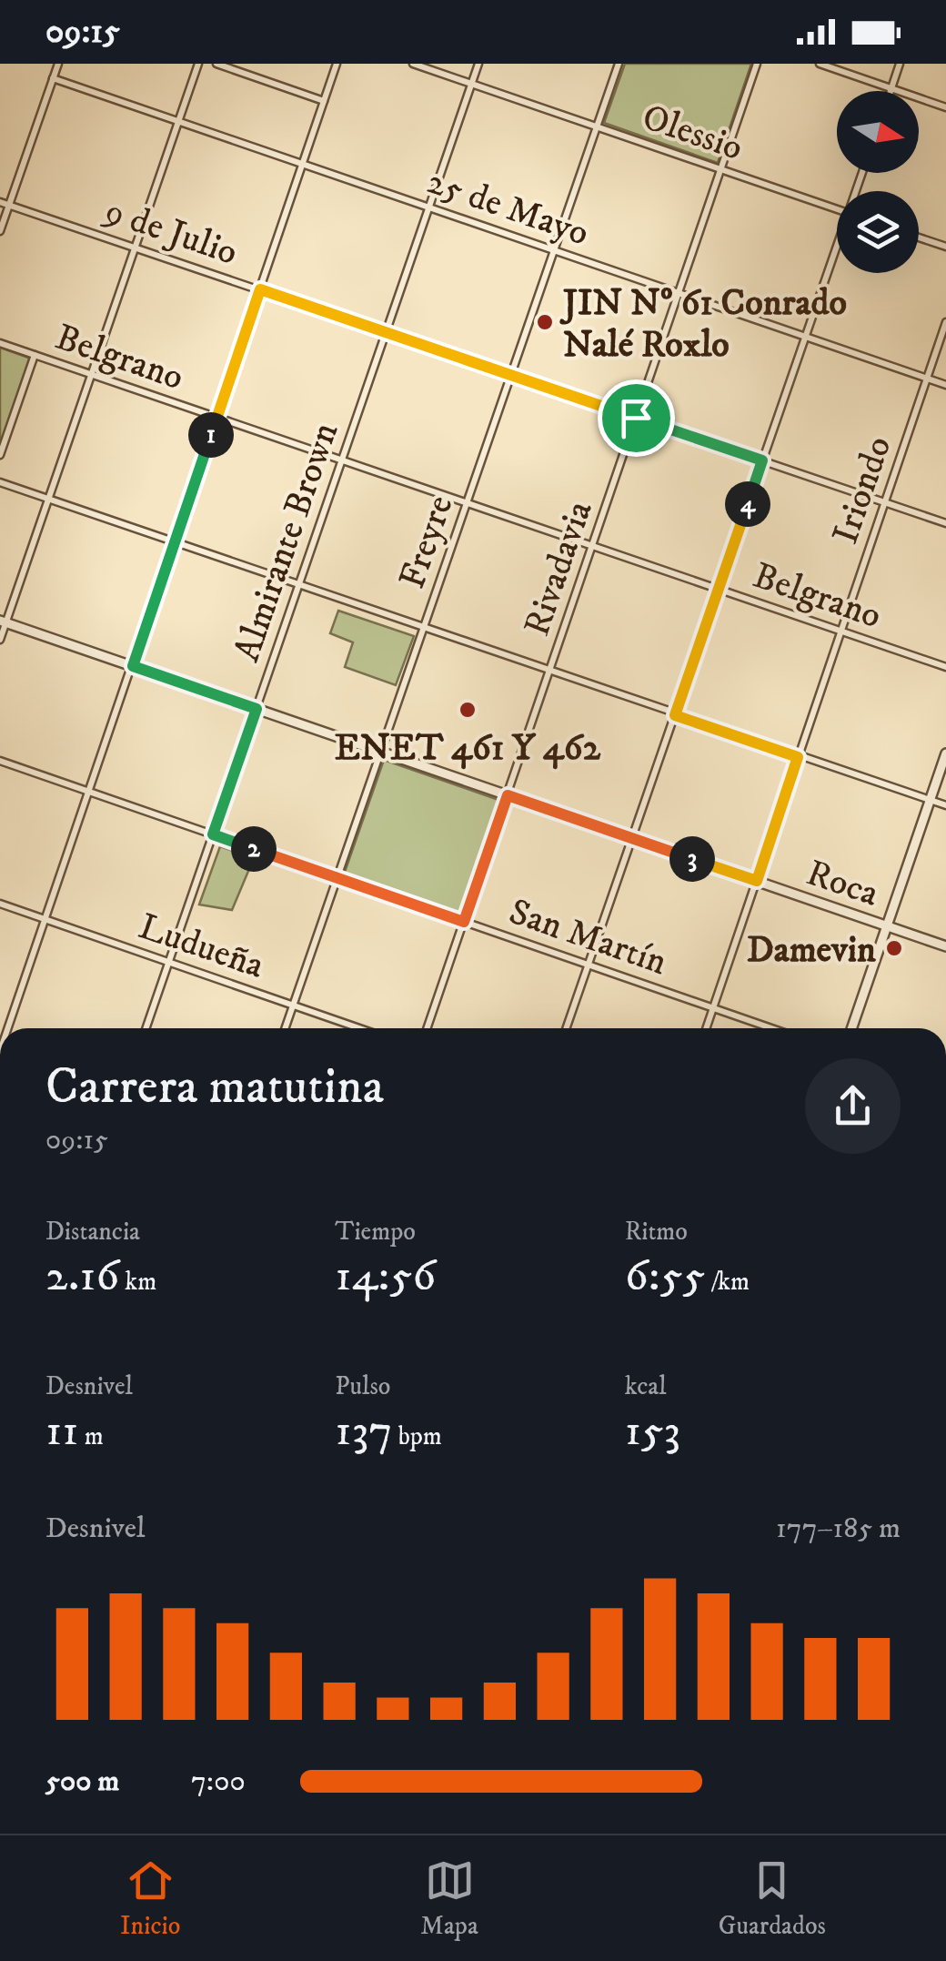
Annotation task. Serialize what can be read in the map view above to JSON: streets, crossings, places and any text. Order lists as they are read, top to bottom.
{
  "streets": {
    "street": [
      "Olessio",
      "25 de Mayo",
      "9 de Julio",
      "Belgrano",
      "Iriondo",
      "Almirante Brown",
      "Freyre",
      "Rivadavia",
      "Roca",
      "San Martín",
      "Ludueña"
    ]
  },
  "crossings": [
    ["Olessio", "Almirante Brown"],
    ["Olessio", "Freyre"],
    ["Olessio", "Rivadavia"],
    ["25 de Mayo", "Iriondo"],
    ["25 de Mayo", "Almirante Brown"],
    ["25 de Mayo", "Freyre"],
    ["25 de Mayo", "Rivadavia"],
    ["9 de Julio", "Iriondo"],
    ["9 de Julio", "Almirante Brown"],
    ["9 de Julio", "Freyre"],
    ["9 de Julio", "Rivadavia"],
    ["Belgrano", "Iriondo"],
    ["Belgrano", "Almirante Brown"],
    ["Belgrano", "Freyre"],
    ["Belgrano", "Rivadavia"],
    ["Iriondo", "Roca"],
    ["Iriondo", "San Martín"],
    ["Almirante Brown", "Roca"],
    ["Almirante Brown", "San Martín"],
    ["Almirante Brown", "Ludueña"],
    ["Freyre", "Roca"],
    ["Freyre", "San Martín"],
    ["Freyre", "Ludueña"],
    ["Rivadavia", "Roca"],
    ["Rivadavia", "San Martín"]
  ],
  "places": ["JIN Nº 61 Conrado Nalé Roxlo", "ENET 461 Y 462", "Damevin"],
  "north": "right",
  "page": {
    "status": "09:15",
    "pins": [
      "1",
      "4",
      "2",
      "3"
    ],
    "heading": ["Carrera matutina", "09:15"],
    "stats": [
      ["Distancia", "2.16 km"],
      ["Tiempo", "14:56"],
      ["Ritmo", "6:55 /km"],
      ["Desnivel", "11 m"],
      ["Pulso", "137 bpm"],
      ["kcal", "153"]
    ],
    "chart": ["Desnivel", "177–185 m"],
    "list": [
      {
        "name": "500 m",
        "note": "7:00"
      }
    ],
    "tabs": ["Inicio", "Mapa", "Guardados"]
  }
}
